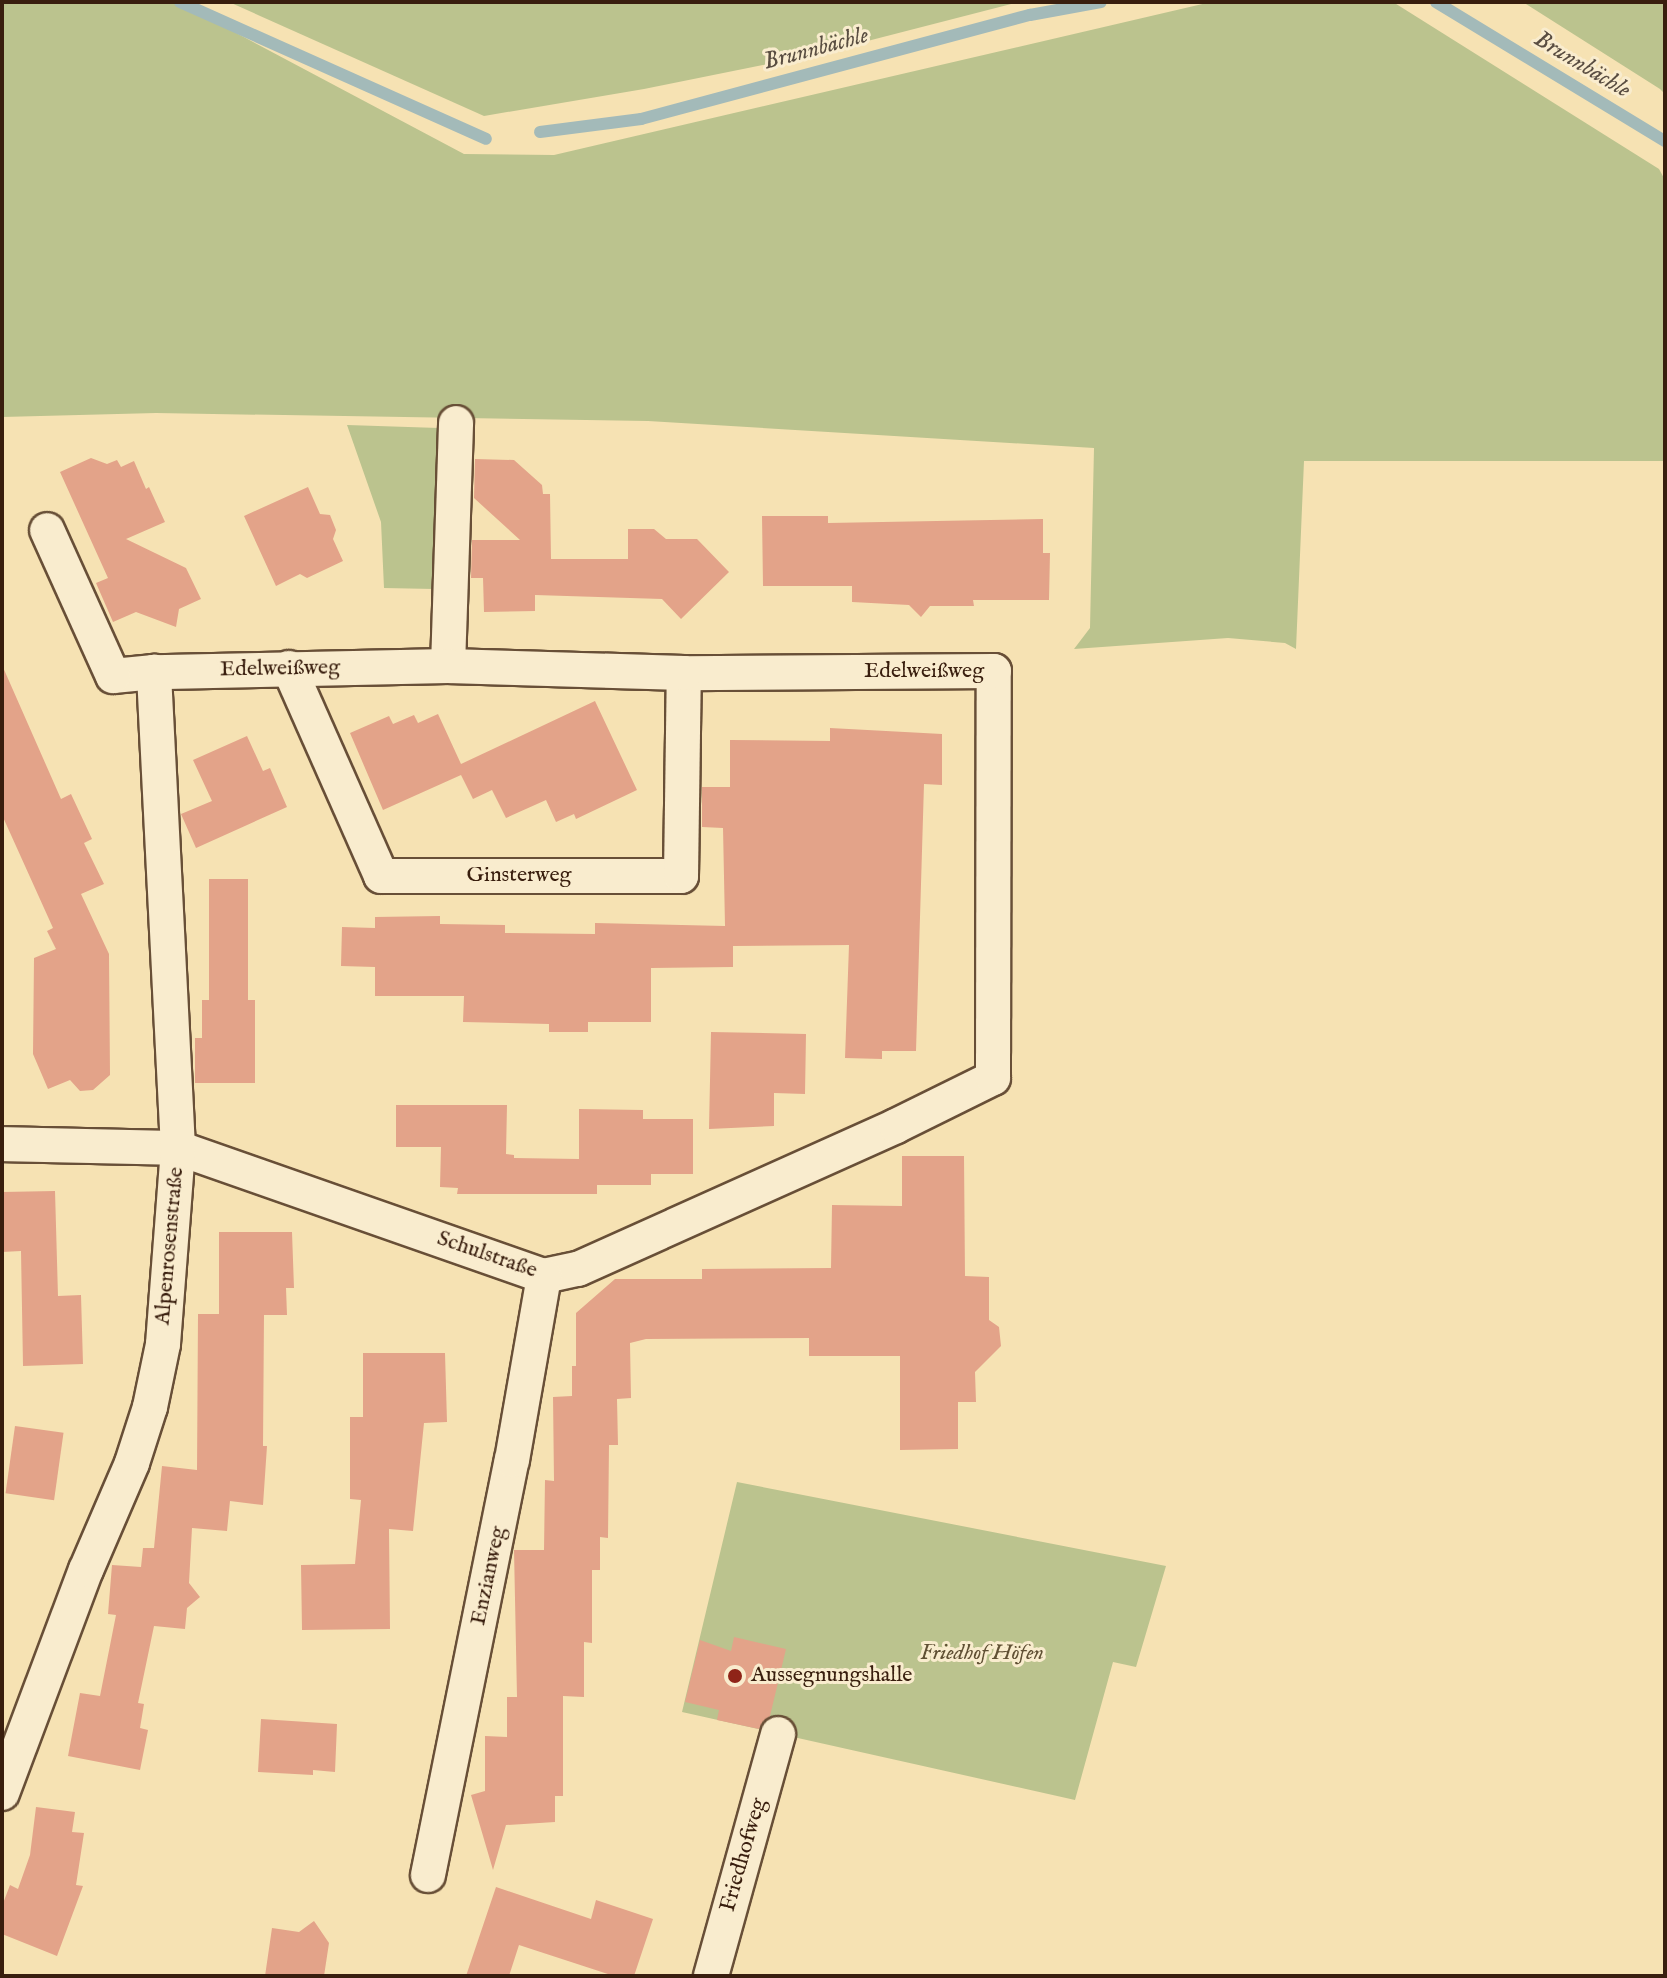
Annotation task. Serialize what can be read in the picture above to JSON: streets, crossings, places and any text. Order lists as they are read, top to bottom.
{
  "streets": {
    "street": [
      "Edelweißweg",
      "Ginsterweg",
      "Alpenrosenstraße",
      "Schulstraße",
      "Enzianweg",
      "Friedhofweg"
    ]
  },
  "crossings": [
    ["Edelweißweg", "Ginsterweg"],
    ["Edelweißweg", "Alpenrosenstraße"],
    ["Edelweißweg", "Schulstraße"],
    ["Alpenrosenstraße", "Schulstraße"],
    ["Schulstraße", "Enzianweg"]
  ],
  "water": ["Brunnbächle"],
  "parks": ["Friedhof Höfen"],
  "places": ["Aussegnungshalle"]
}
